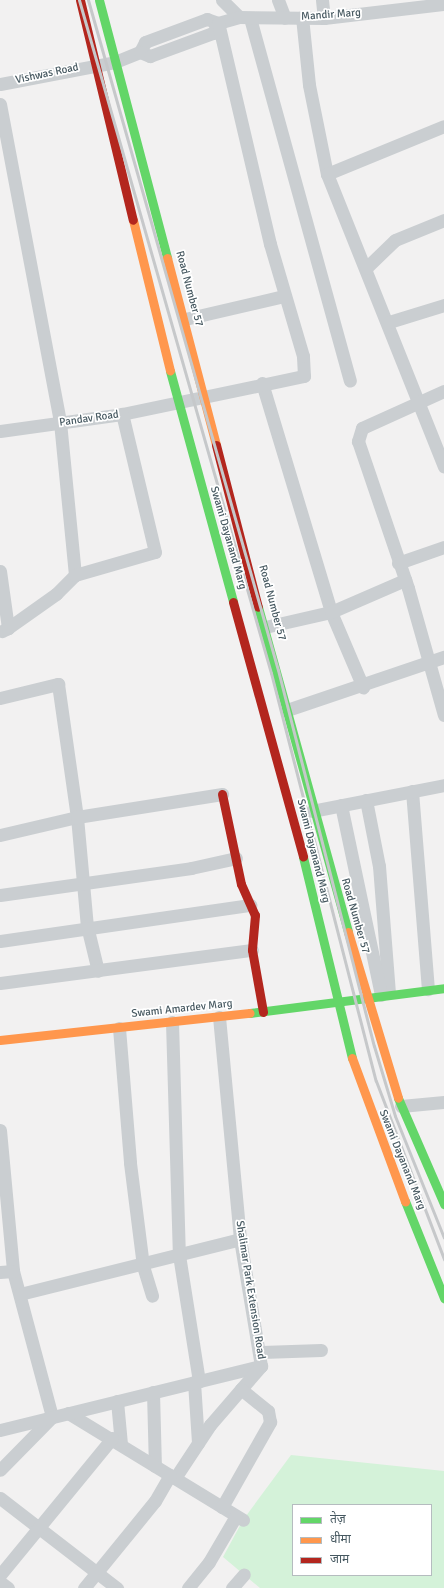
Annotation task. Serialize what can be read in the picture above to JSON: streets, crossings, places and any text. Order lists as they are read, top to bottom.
{
  "streets": {
    "main road": ["Road Number 57", "Swami Dayanand Marg", "Swami Amardev Marg"],
    "street": [
      "Mandir Marg",
      "Vishwas Road",
      "Pandav Road",
      "Shalimar Park Extension Road"
    ]
  },
  "crossings": [
    ["Mandir Marg", "Vishwas Road"],
    ["Mandir Marg", "Road Number 57"],
    ["Vishwas Road", "Road Number 57"],
    ["Road Number 57", "Pandav Road"],
    ["Road Number 57", "Swami Amardev Marg"],
    ["Pandav Road", "Swami Dayanand Marg"],
    ["Swami Dayanand Marg", "Swami Amardev Marg"],
    ["Swami Amardev Marg", "Shalimar Park Extension Road"]
  ],
  "legend": ["तेज़", "धीमा", "जाम"]
}
